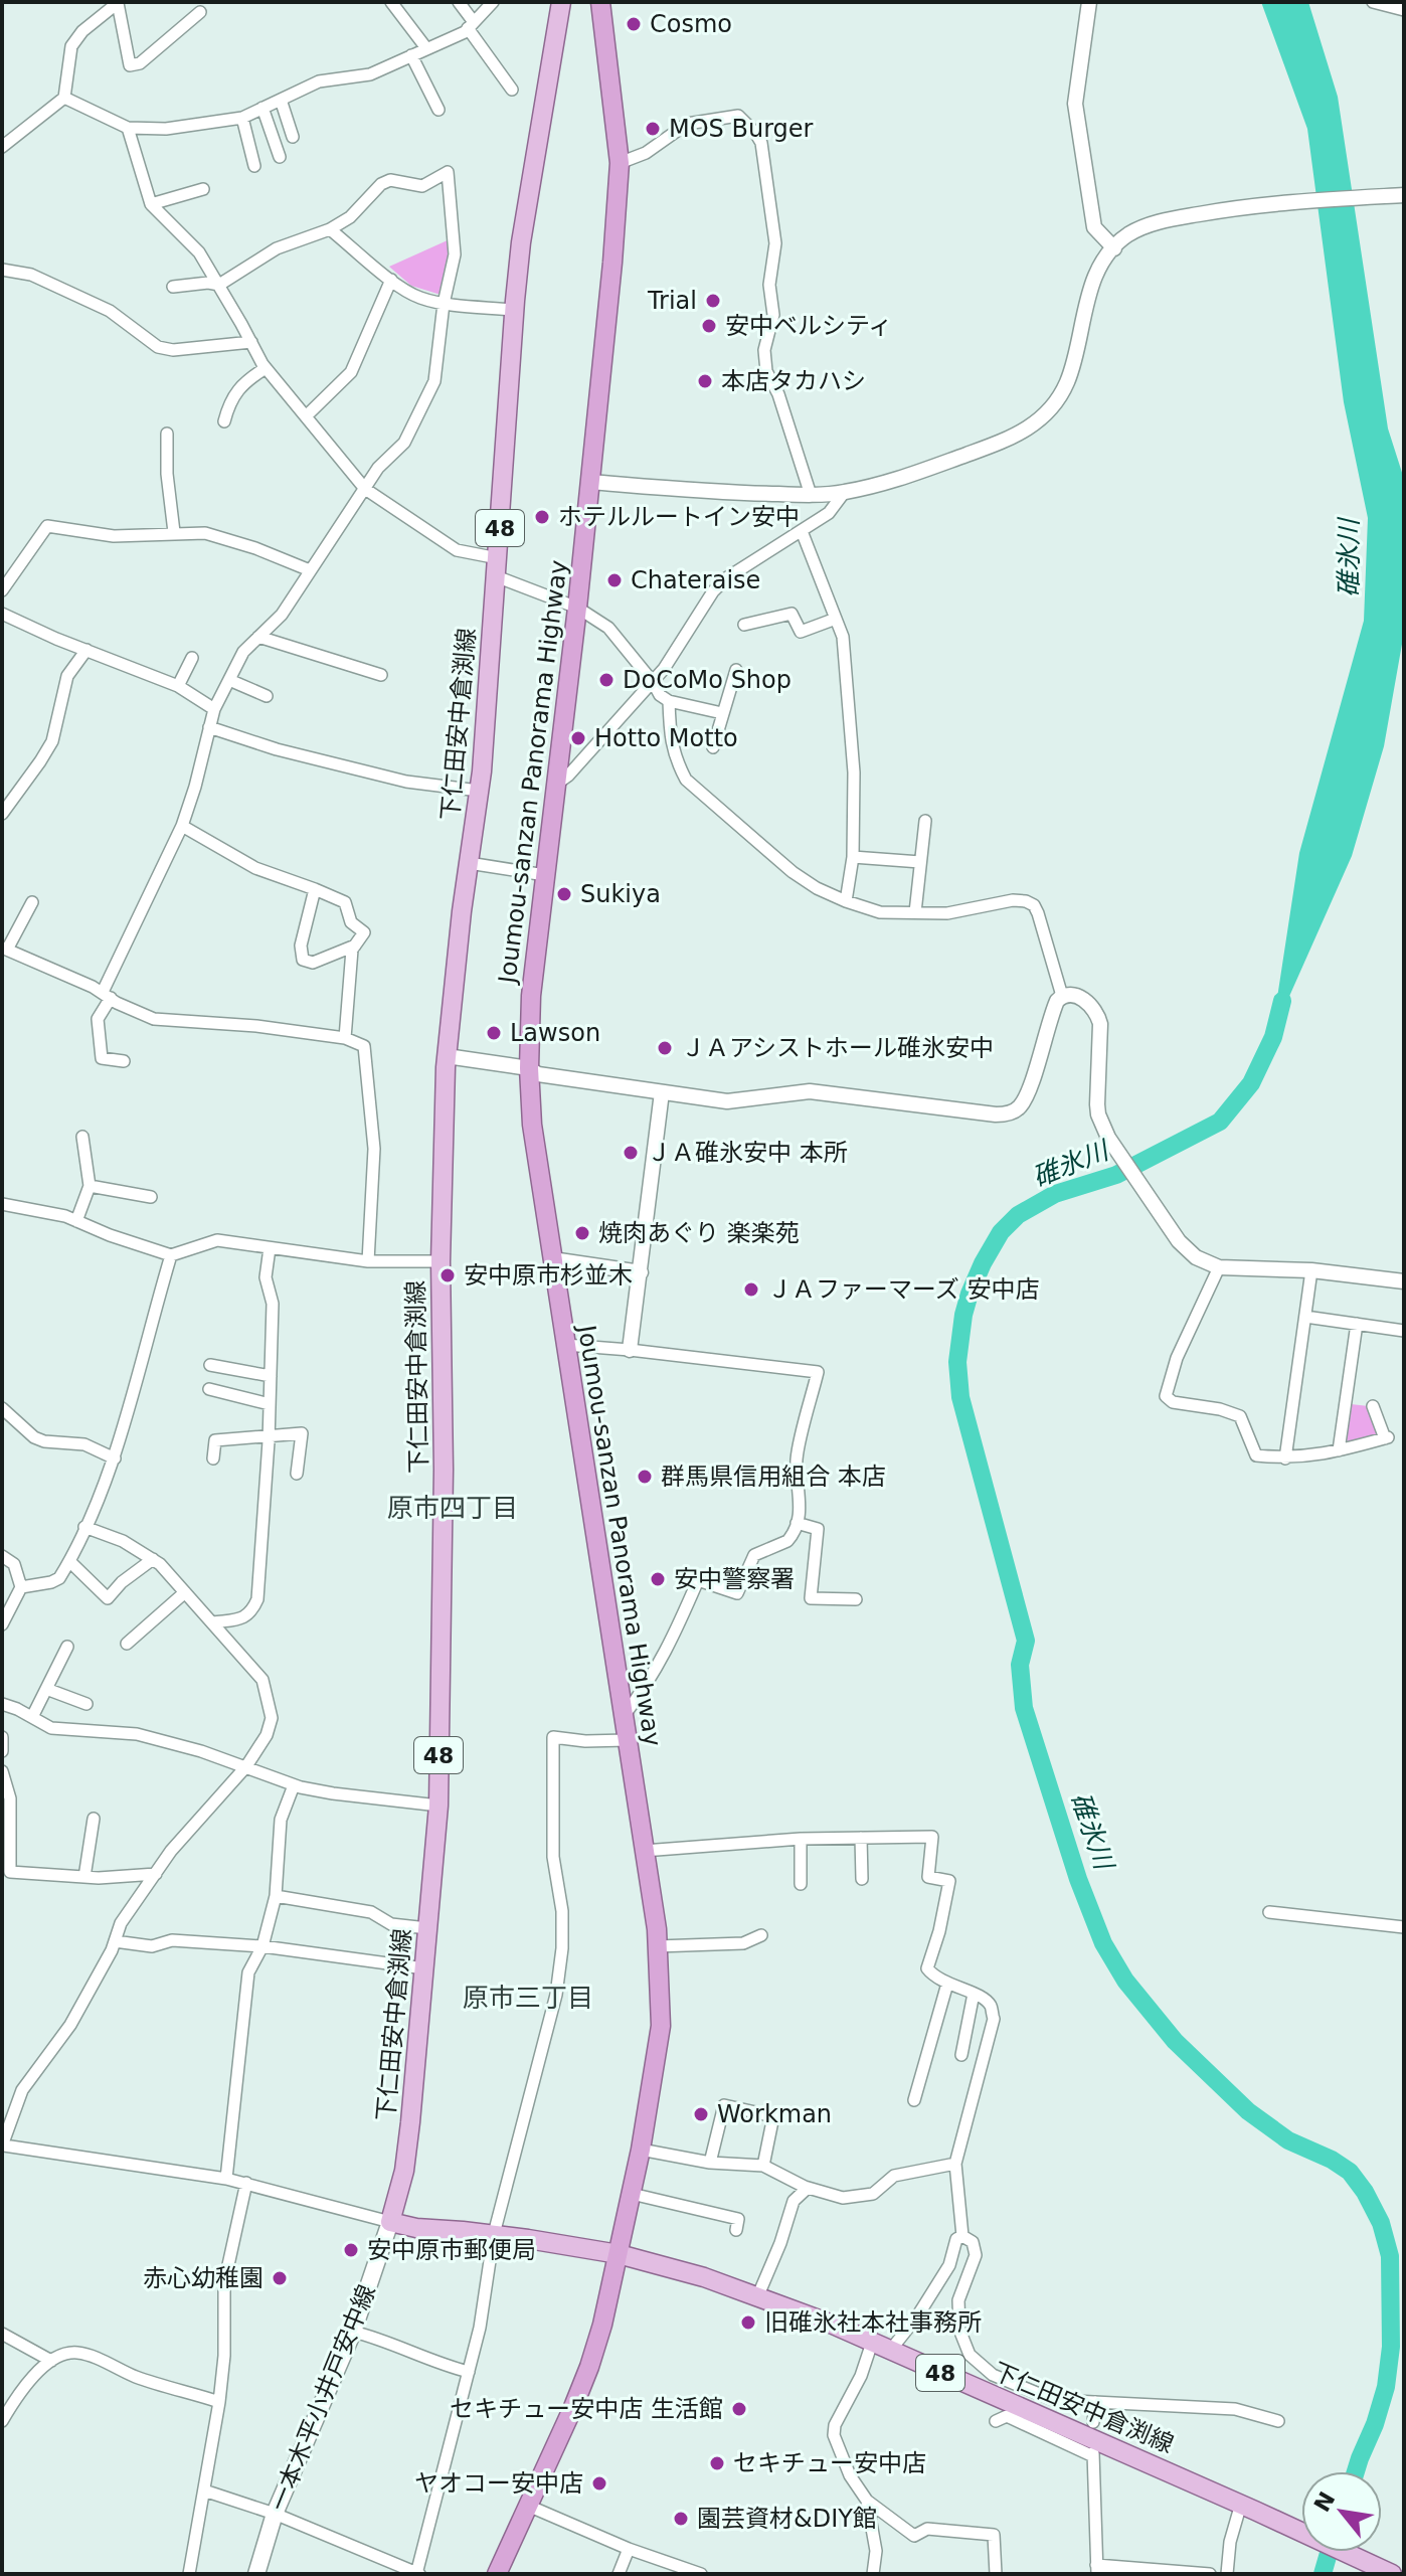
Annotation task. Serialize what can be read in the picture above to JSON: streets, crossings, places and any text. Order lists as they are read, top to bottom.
{
  "streets": {
    "highway": ["Joumou-sanzan Panorama Highway"],
    "main road": ["48", "下仁田安中倉渕線", "一本木平小井戸安中線"]
  },
  "crossings": [
    ["48", "下仁田安中倉渕線"],
    ["下仁田安中倉渕線", "Joumou-sanzan Panorama Highway"],
    ["下仁田安中倉渕線", "一本木平小井戸安中線"]
  ],
  "districts": ["原市四丁目", "原市三丁目"],
  "water": ["碓氷川"],
  "places": [
    "Cosmo",
    "MOS Burger",
    "Trial",
    "安中ベルシティ",
    "本店タカハシ",
    "ホテルルートイン安中",
    "Chateraise",
    "DoCoMo Shop",
    "Hotto Motto",
    "Sukiya",
    "Lawson",
    "ＪＡアシストホール碓氷安中",
    "ＪＡ碓氷安中 本所",
    "焼肉あぐり 楽楽苑",
    "安中原市杉並木",
    "ＪＡファーマーズ 安中店",
    "群馬県信用組合 本店",
    "安中警察署",
    "Workman",
    "安中原市郵便局",
    "赤心幼稚園",
    "旧碓氷社本社事務所",
    "セキチュー安中店 生活館",
    "セキチュー安中店",
    "ヤオコー安中店",
    "園芸資材&DIY館"
  ],
  "north": "top left"
}
